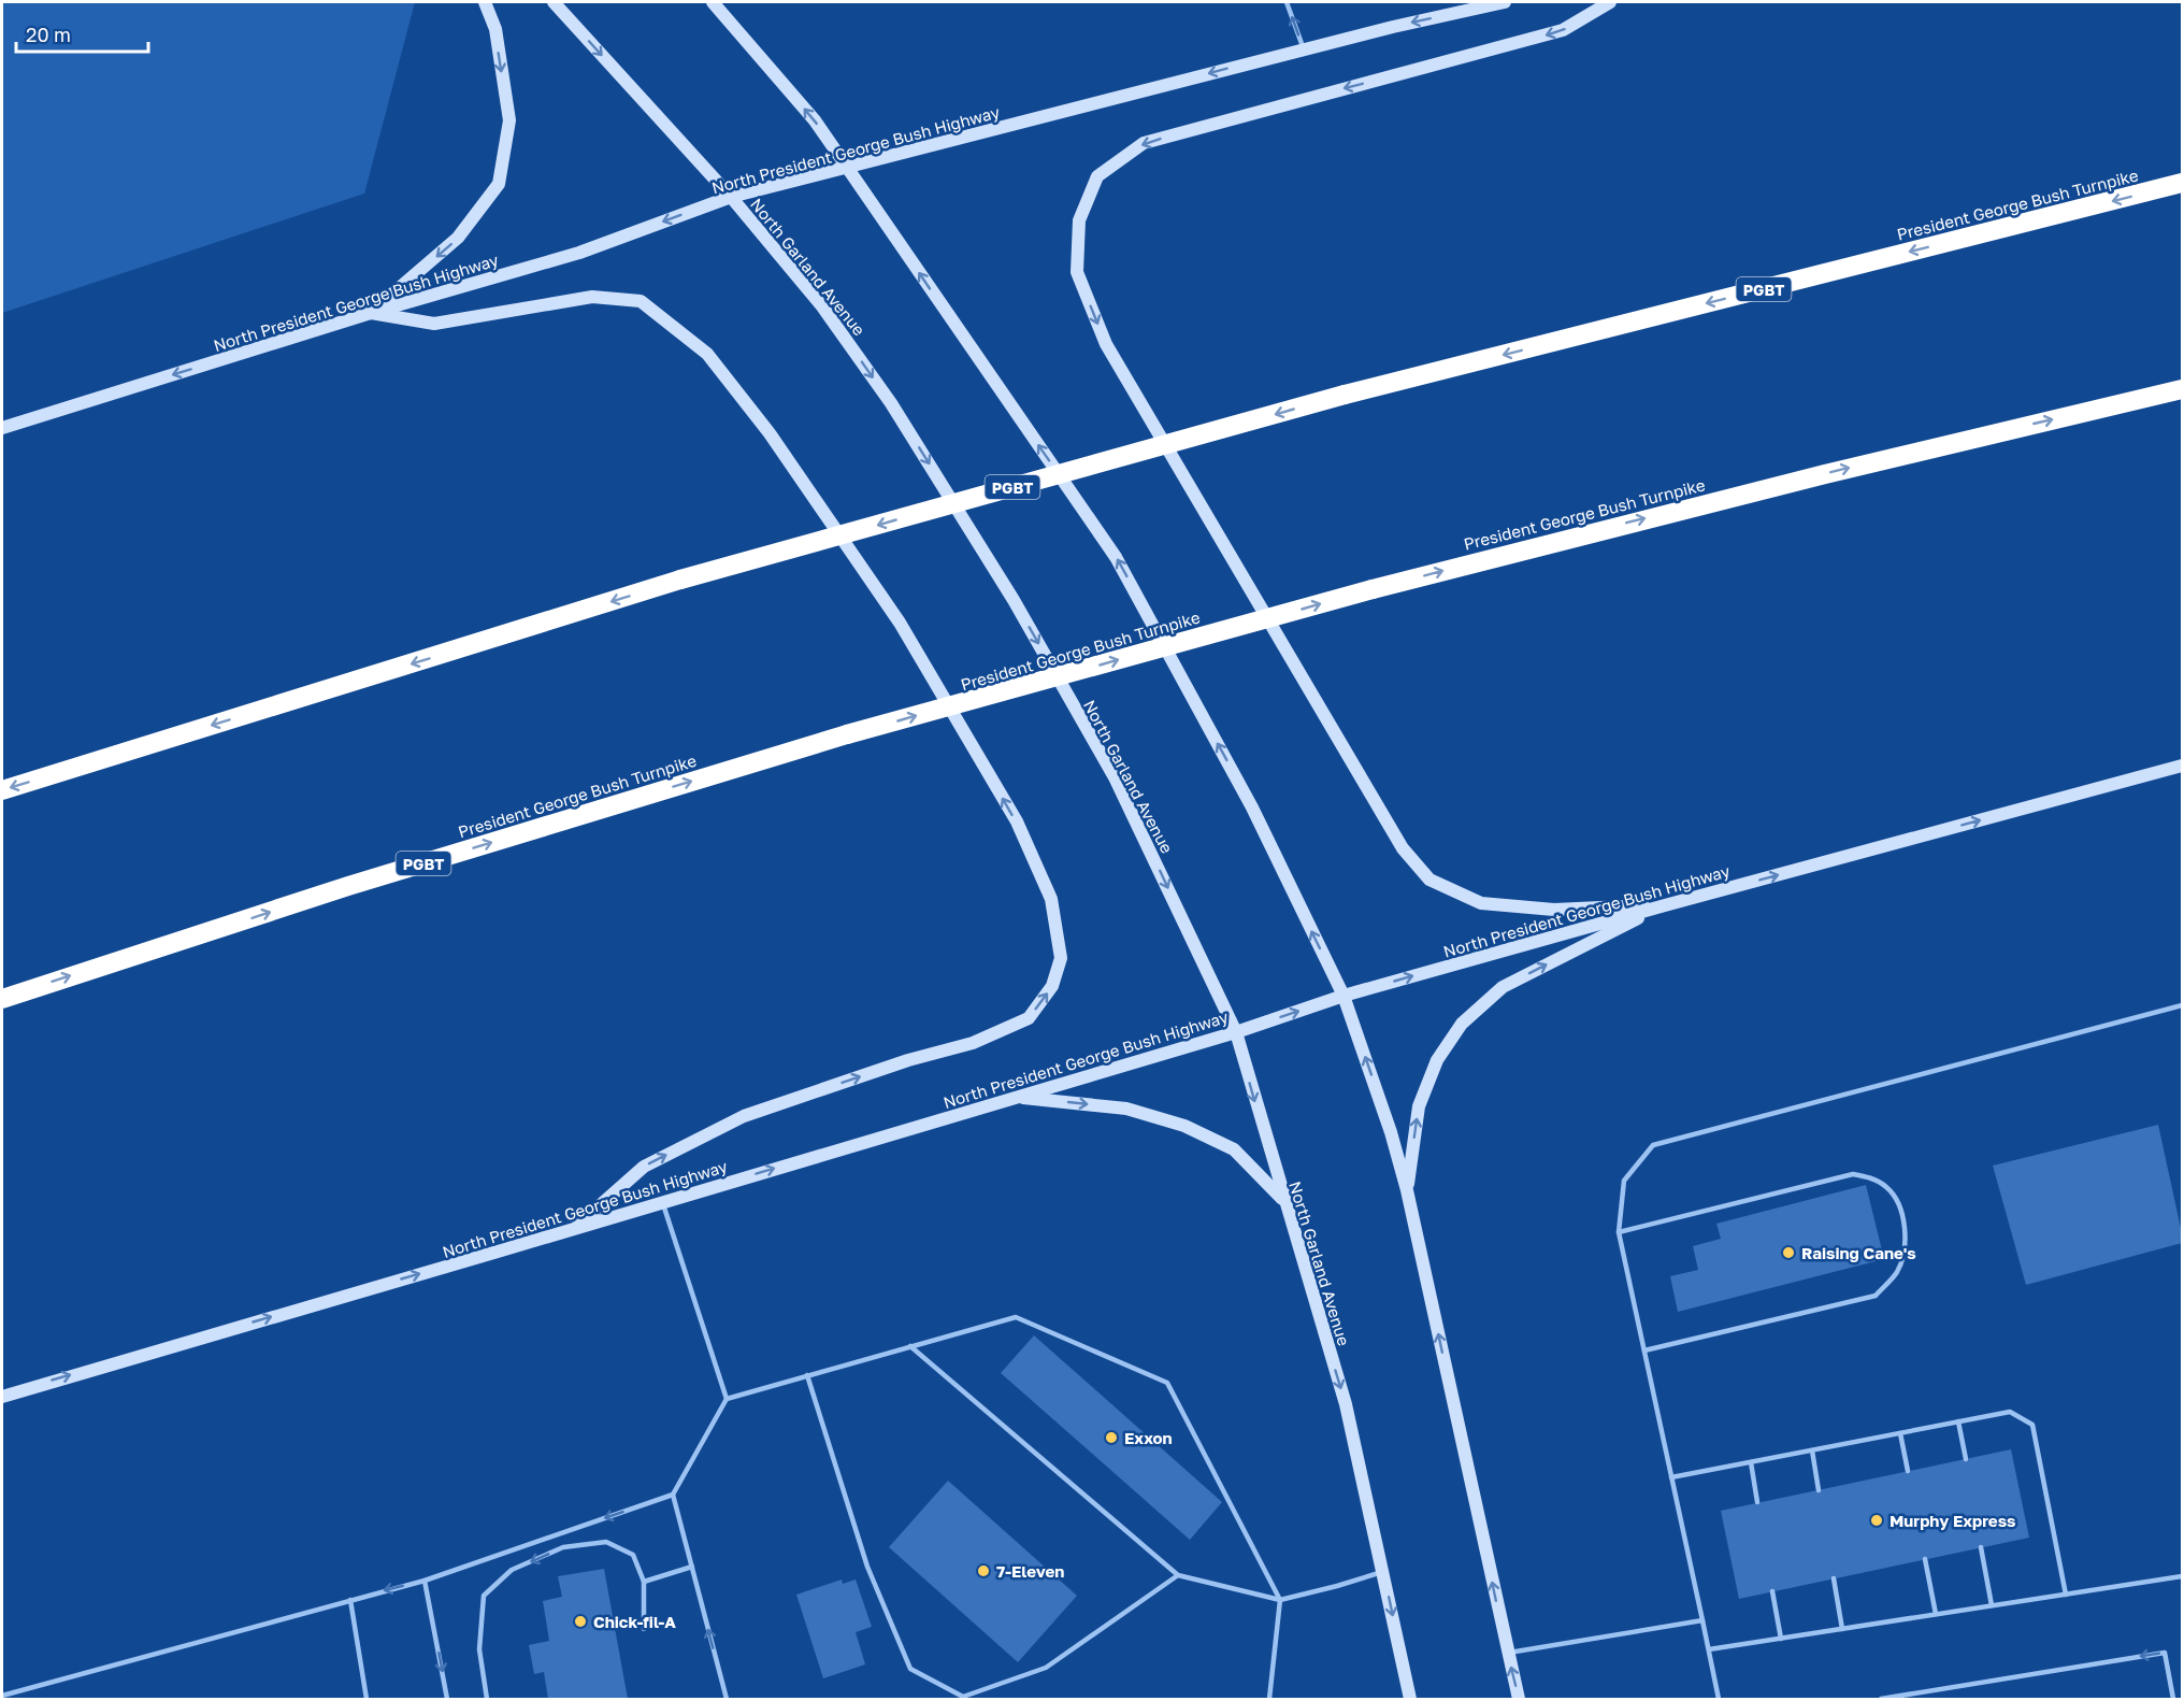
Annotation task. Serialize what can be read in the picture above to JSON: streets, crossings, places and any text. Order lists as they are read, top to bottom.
{
  "streets": {
    "highway": ["President George Bush Turnpike", "PGBT"],
    "main road": ["North President George Bush Highway", "North Garland Avenue"]
  },
  "crossings": [
    ["North President George Bush Highway", "North Garland Avenue"]
  ],
  "places": [
    "Raising Cane's",
    "Exxon",
    "Murphy Express",
    "7-Eleven",
    "Chick-fil-A"
  ],
  "scale_bar": "20 m"
}
